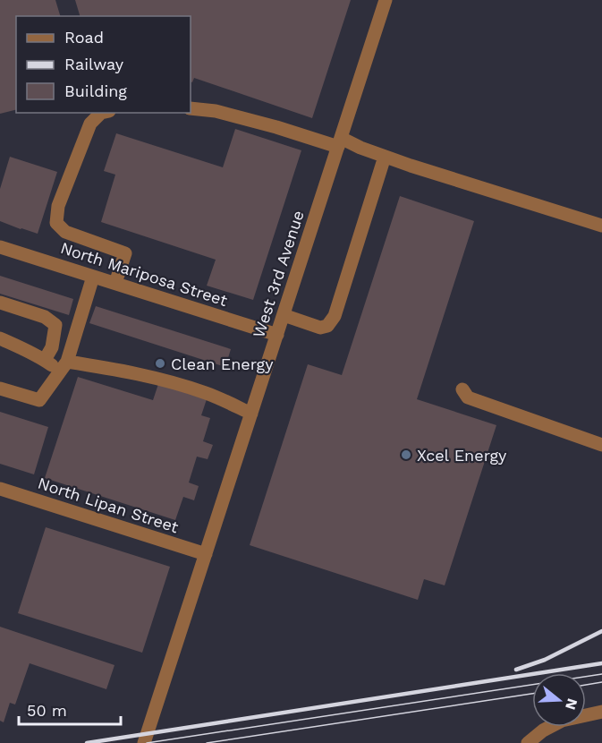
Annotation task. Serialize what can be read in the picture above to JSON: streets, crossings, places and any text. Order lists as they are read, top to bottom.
{
  "streets": {
    "street": ["North Mariposa Street", "West 3rd Avenue", "North Lipan Street"]
  },
  "crossings": [
    ["North Mariposa Street", "West 3rd Avenue"],
    ["West 3rd Avenue", "North Lipan Street"]
  ],
  "places": ["Clean Energy", "Xcel Energy"],
  "legend": ["Road", "Railway", "Building"],
  "scale_bar": "50 m",
  "north": "right"
}
